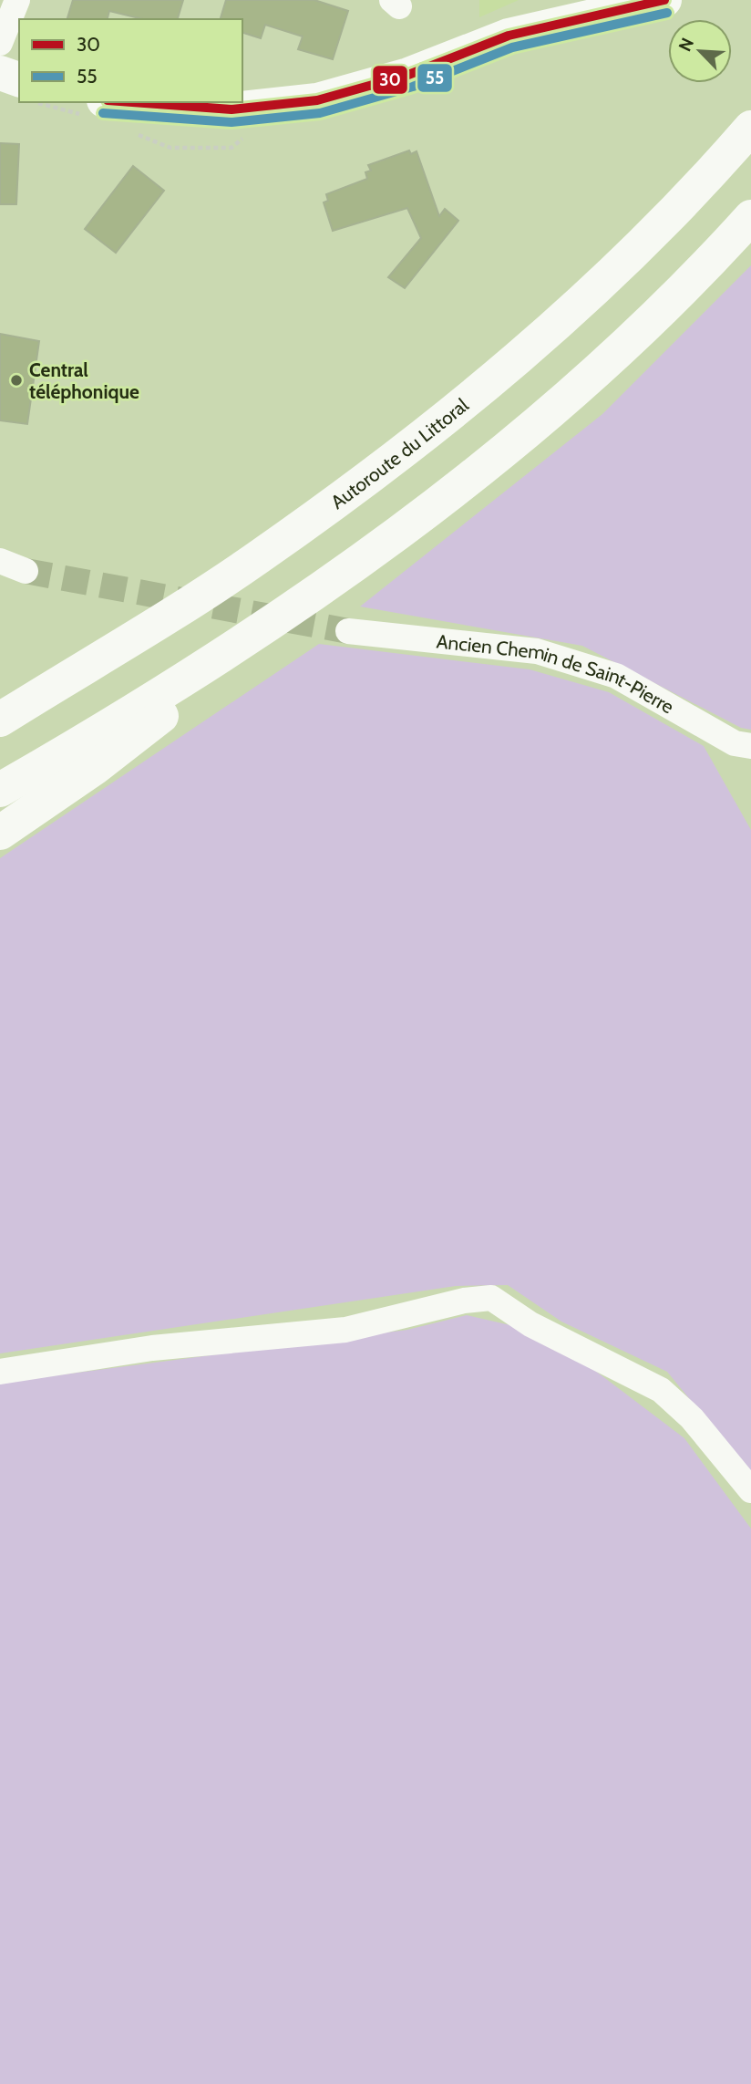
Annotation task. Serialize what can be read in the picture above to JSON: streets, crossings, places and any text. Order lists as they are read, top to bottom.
{
  "streets": {
    "main road": ["Autoroute du Littoral"],
    "street": ["Ancien Chemin de Saint-Pierre"]
  },
  "places": ["Central téléphonique"],
  "lines": ["transit line 30", "transit line 55"],
  "legend": ["30", "55"],
  "north": "top left"
}
